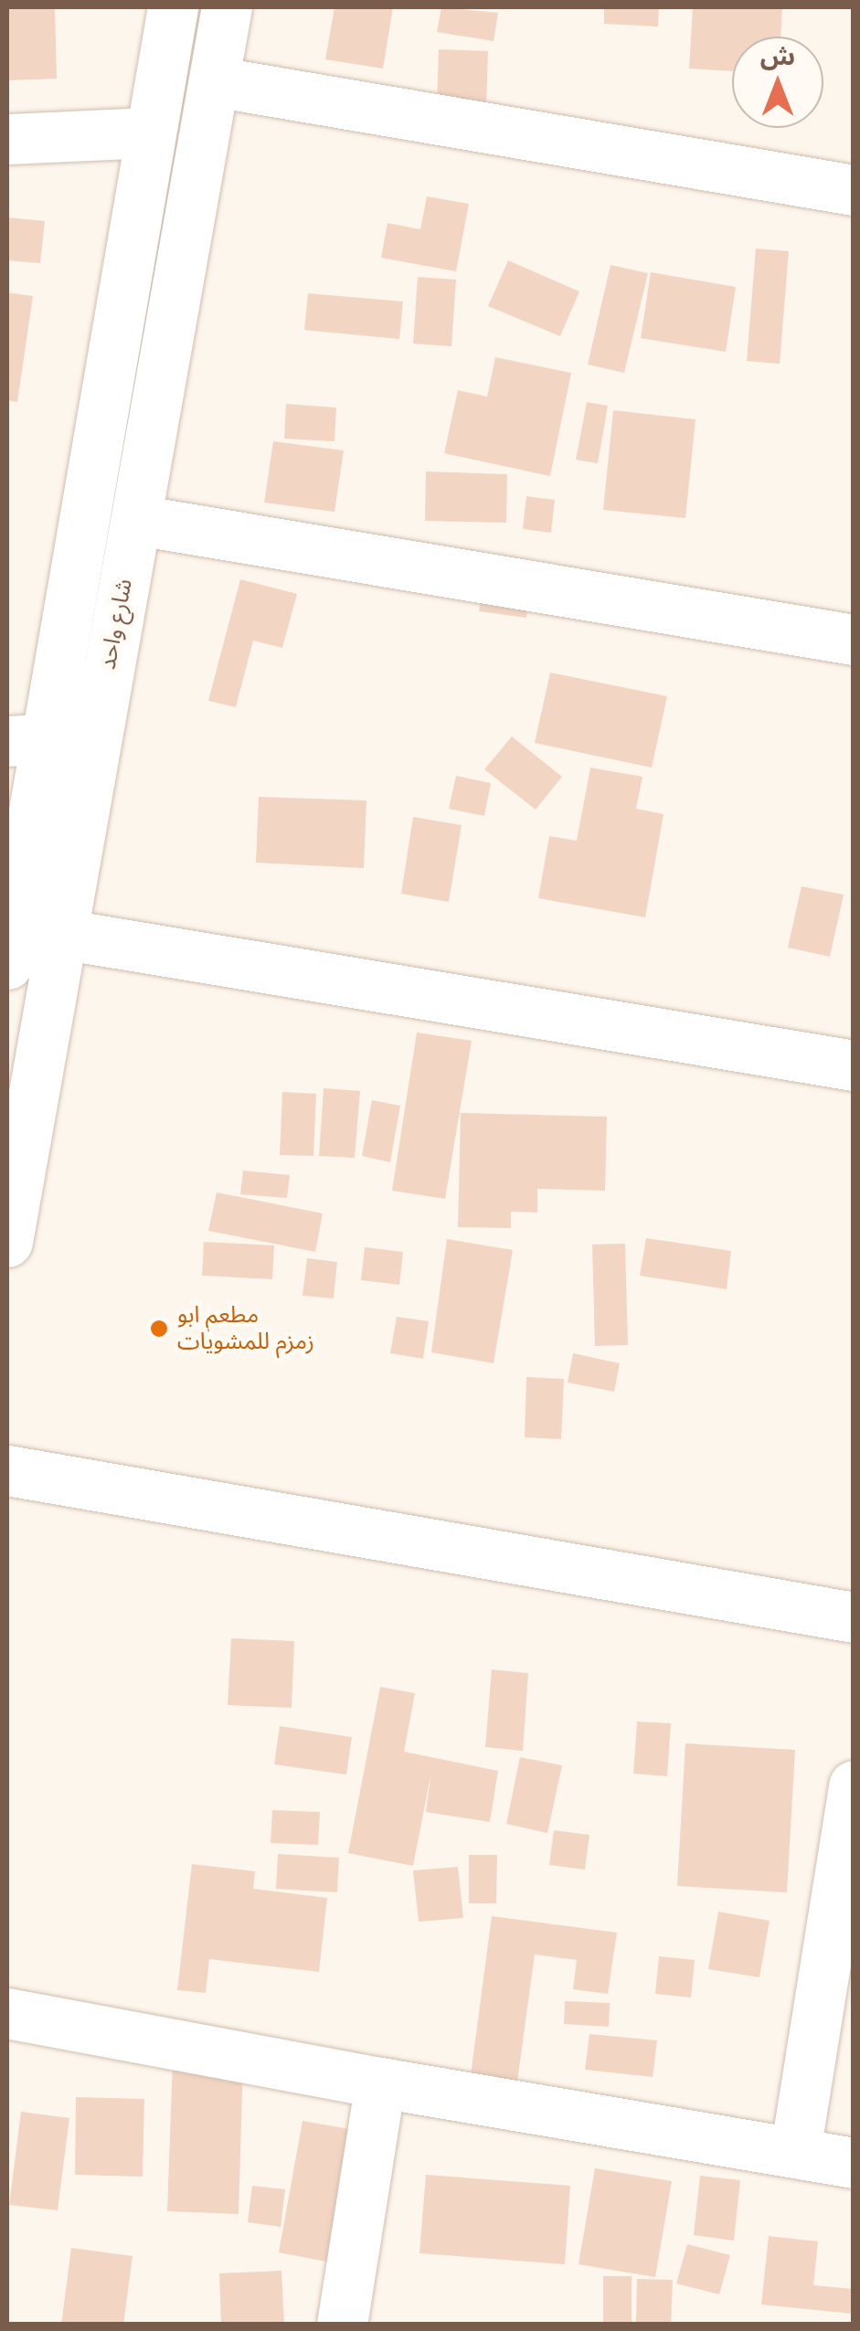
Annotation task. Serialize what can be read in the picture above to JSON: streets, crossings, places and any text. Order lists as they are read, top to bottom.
{
  "streets": {
    "street": ["شارع واحد"]
  },
  "places": ["مطعم ابو زمزم للمشويات"],
  "north": "top"
}
